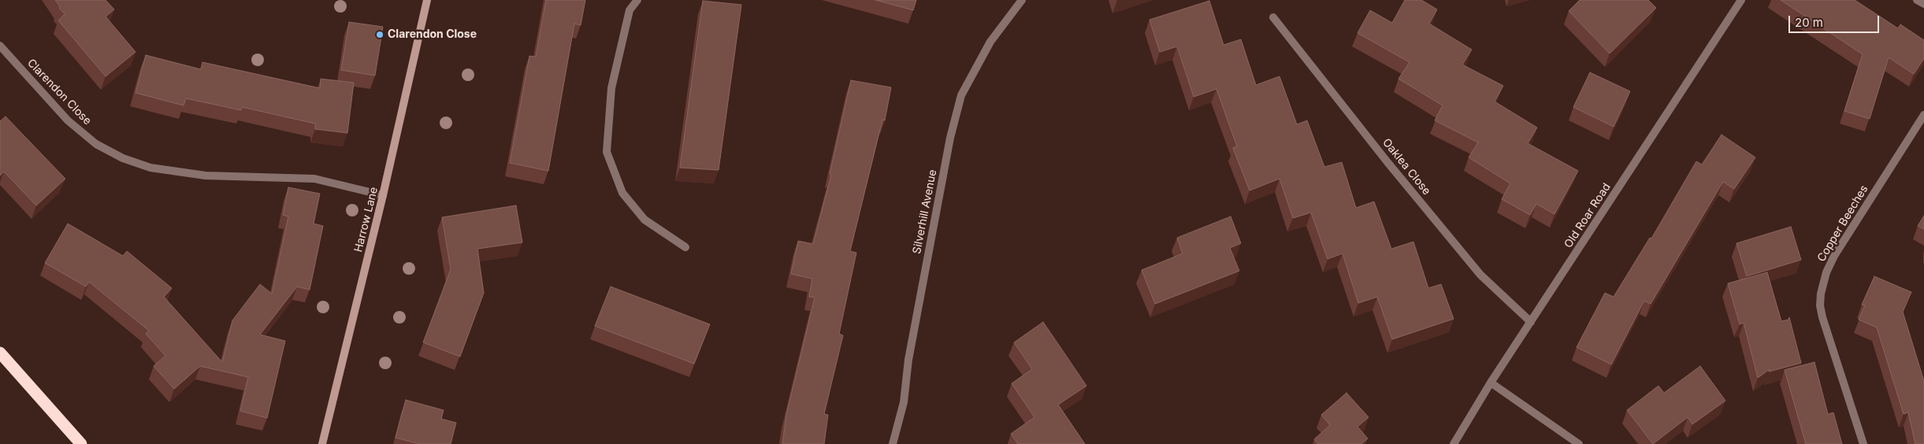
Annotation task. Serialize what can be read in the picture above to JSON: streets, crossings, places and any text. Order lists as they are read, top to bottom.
{
  "streets": {
    "street": [
      "Clarendon Close",
      "Oaklea Close",
      "Silverhill Avenue",
      "Old Roar Road",
      "Harrow Lane",
      "Copper Beeches"
    ]
  },
  "crossings": [
    ["Clarendon Close", "Harrow Lane"],
    ["Oaklea Close", "Old Roar Road"]
  ],
  "places": ["Clarendon Close"],
  "scale_bar": "20 m"
}
